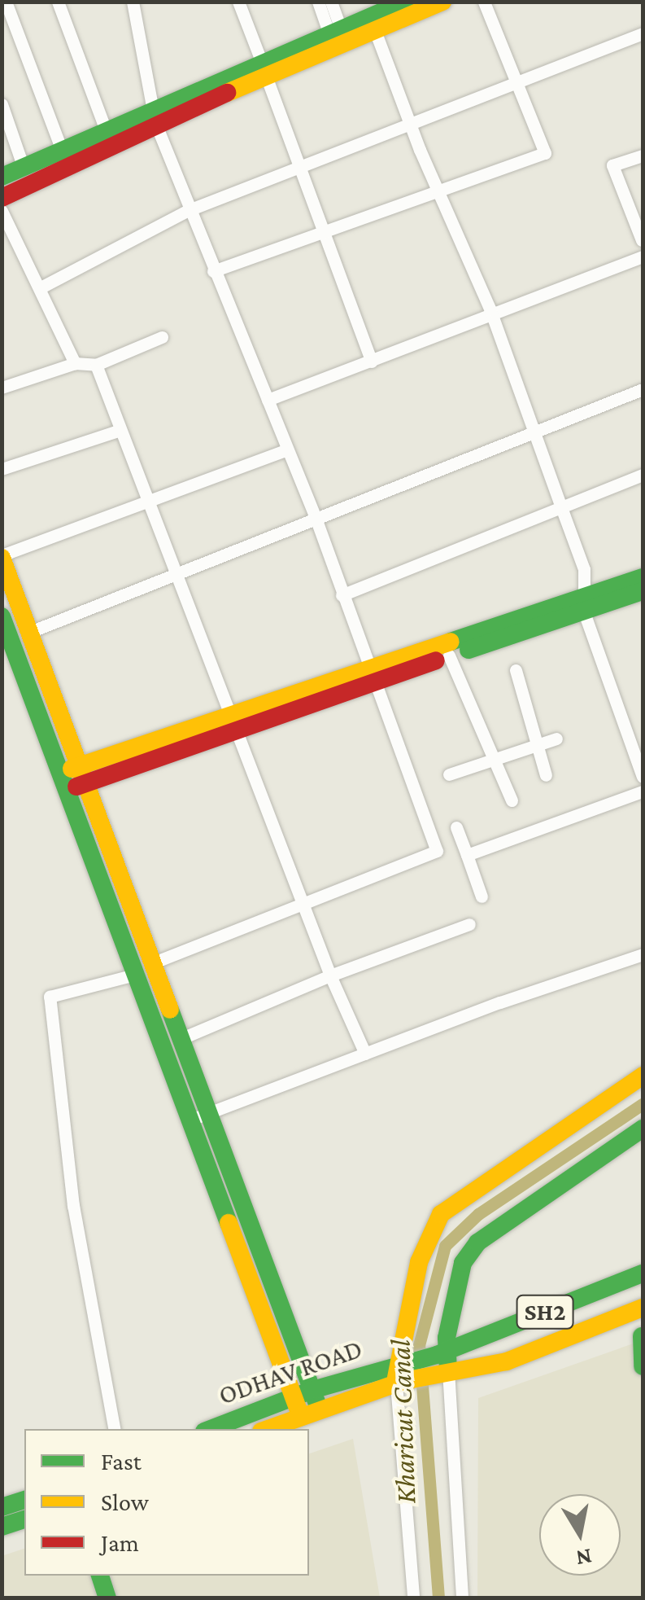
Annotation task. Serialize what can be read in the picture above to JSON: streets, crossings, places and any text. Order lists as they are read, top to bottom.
{
  "streets": {
    "street": ["SH2", "ODHAV ROAD"]
  },
  "crossings": [
    ["SH2", "ODHAV ROAD"]
  ],
  "water": ["Kharicut Canal"],
  "legend": ["Fast", "Slow", "Jam"],
  "north": "bottom"
}
